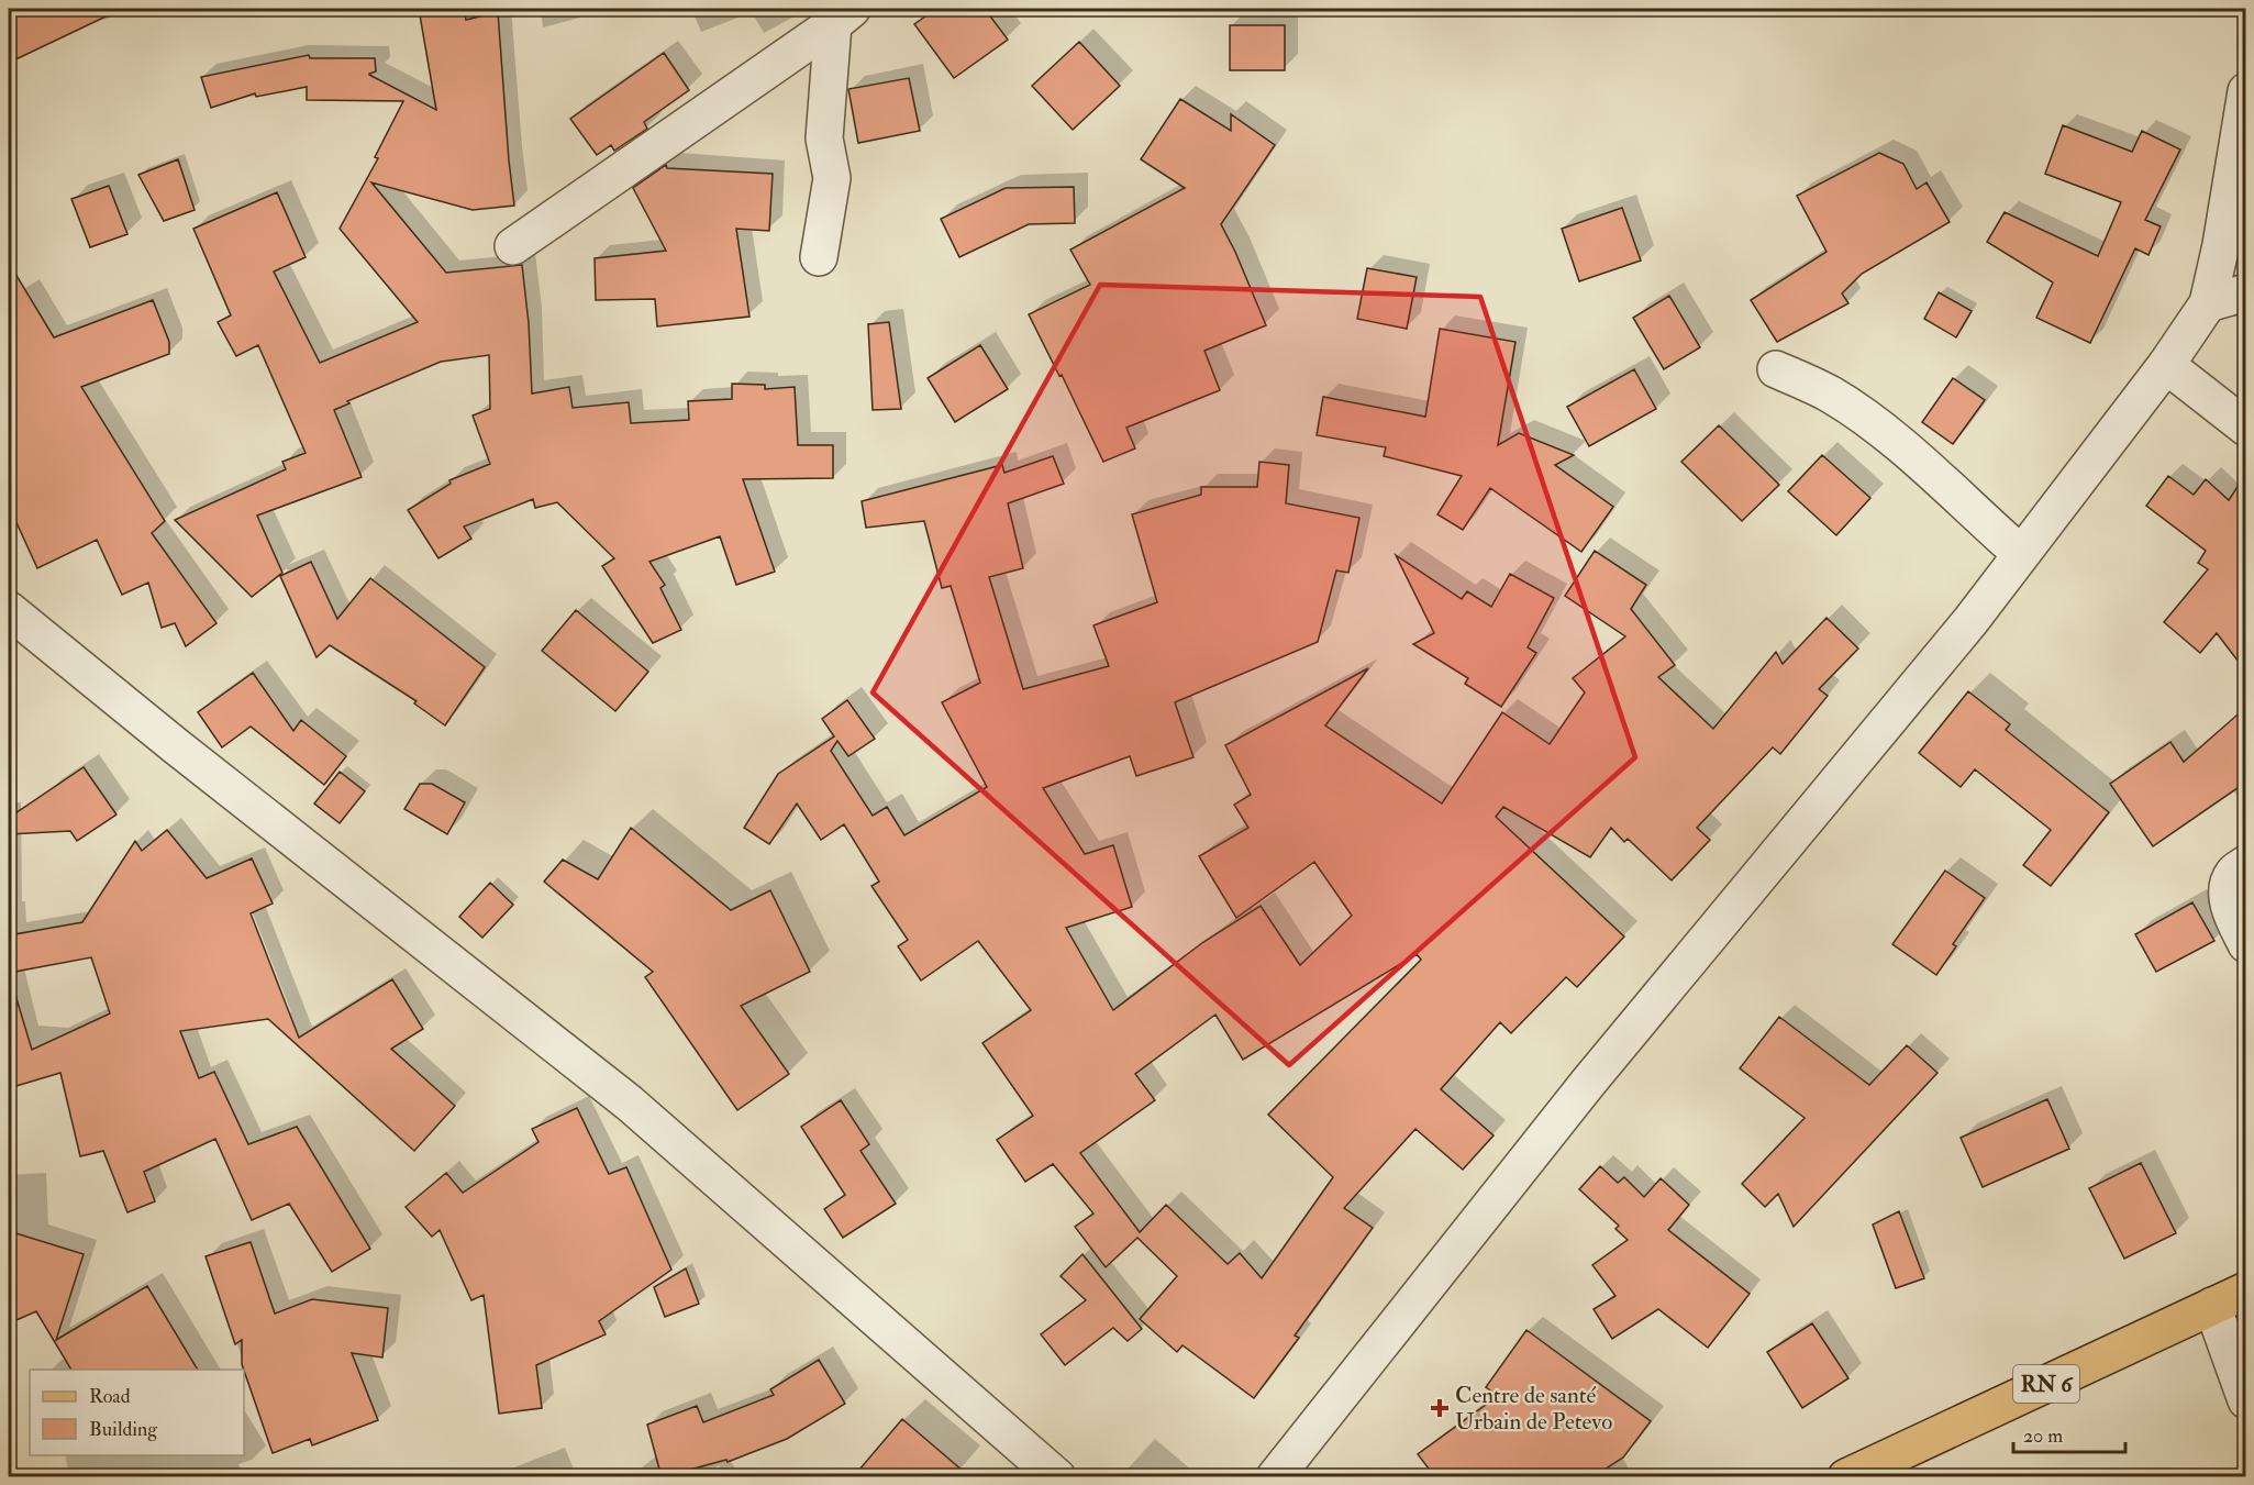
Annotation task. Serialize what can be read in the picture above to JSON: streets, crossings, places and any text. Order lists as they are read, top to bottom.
{
  "streets": {
    "main road": ["RN 6"]
  },
  "places": {
    "health": ["Centre de santé Urbain de Petevo"]
  },
  "legend": ["Road", "Building"],
  "scale_bar": "20 m"
}
